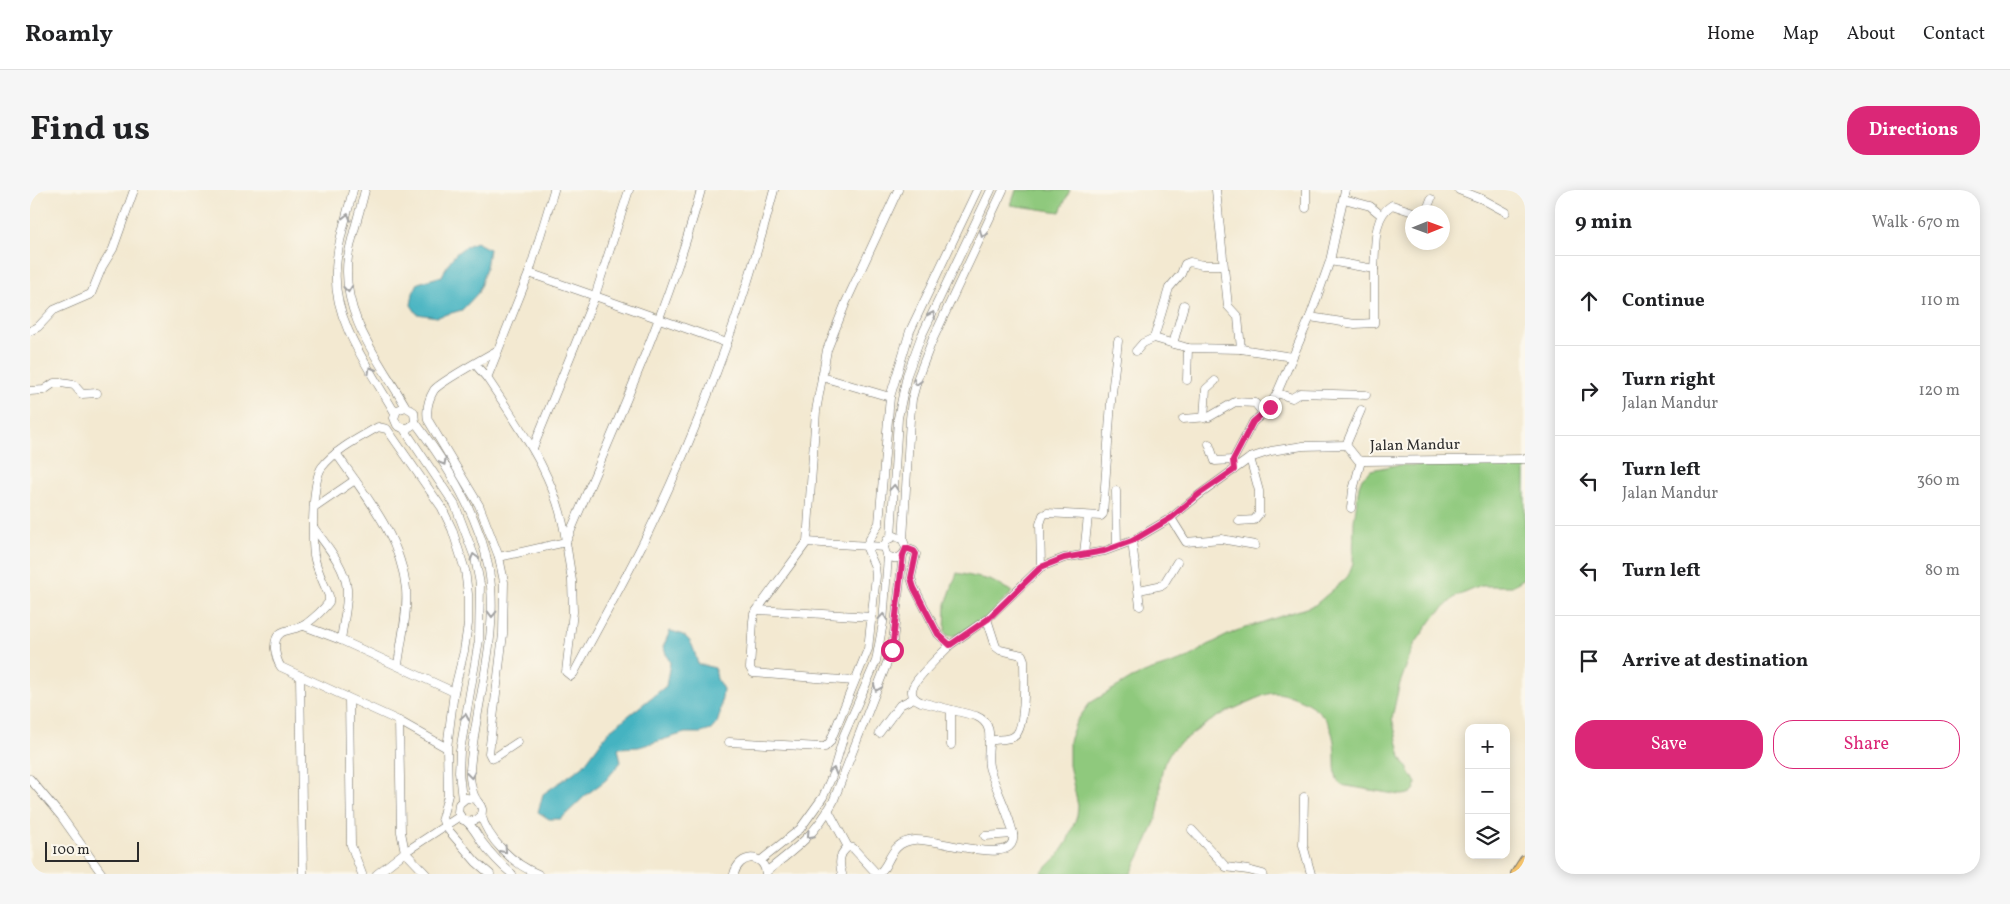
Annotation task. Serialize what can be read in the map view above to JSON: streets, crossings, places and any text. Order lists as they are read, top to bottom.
{
  "streets": {
    "street": ["Jalan Mandur"]
  },
  "scale_bar": "100 m",
  "north": "right",
  "page": {
    "header": "Roamly",
    "nav": [
      "Home",
      "Map",
      "About",
      "Contact"
    ],
    "title": "Find us",
    "buttons": [
      "Directions",
      ["Save", "Share"]
    ],
    "heading": ["9 min", "Walk · 670 m"],
    "list": [
      ["Continue", "110 m"],
      ["Turn right", "Jalan Mandur", "120 m"],
      ["Turn left", "Jalan Mandur", "360 m"],
      ["Turn left", "80 m"],
      "Arrive at destination"
    ],
    "map_buttons": ["+", "−"],
    "scale": "100 m"
  }
}
